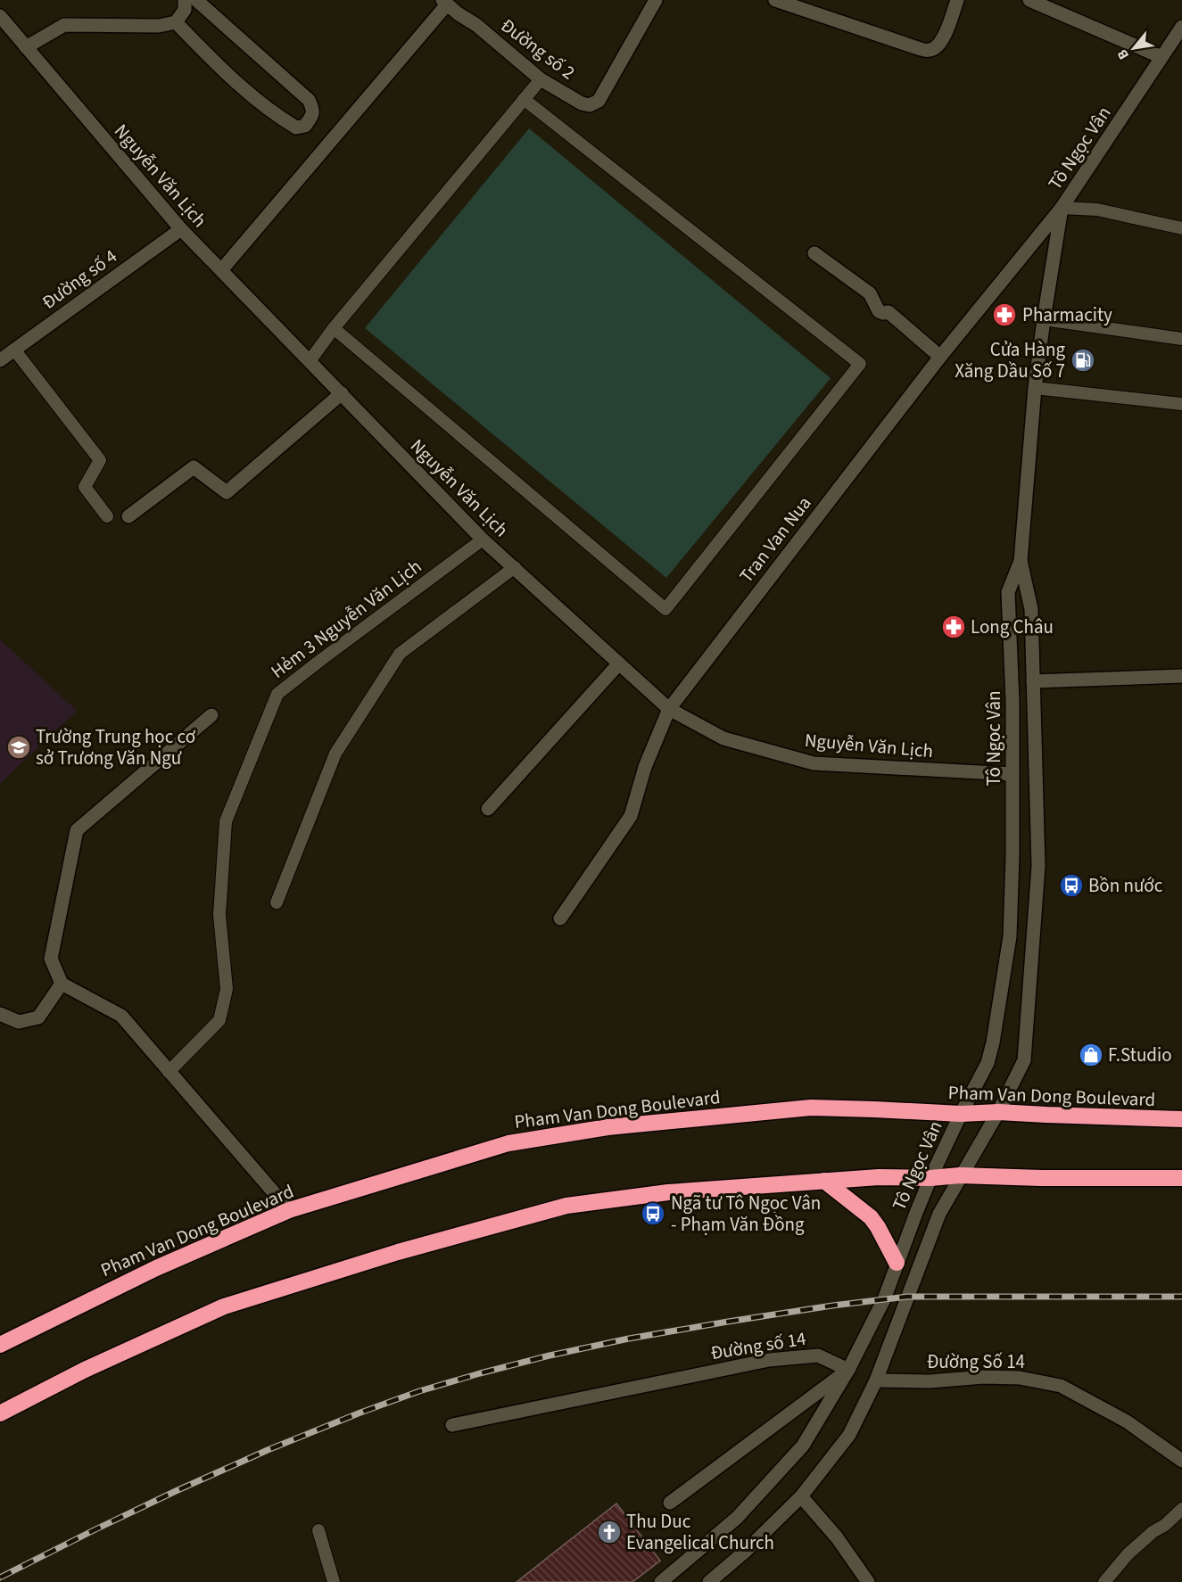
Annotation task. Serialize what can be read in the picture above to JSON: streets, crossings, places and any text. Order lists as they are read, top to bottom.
{
  "streets": {
    "highway": ["Pham Van Dong Boulevard"],
    "street": [
      "Đường số 2",
      "Tô Ngọc Vân",
      "Nguyễn Văn Lịch",
      "Đường số 4",
      "Tran Van Nua",
      "Đường số 14",
      "Đường Số 14"
    ],
    "lane": ["Hẻm 3 Nguyễn Văn Lịch"]
  },
  "crossings": [
    ["Tô Ngọc Vân", "Nguyễn Văn Lịch"],
    ["Tô Ngọc Vân", "Tran Van Nua"],
    ["Tô Ngọc Vân", "Pham Van Dong Boulevard"],
    ["Tô Ngọc Vân", "Đường số 14"],
    ["Tô Ngọc Vân", "Đường Số 14"],
    ["Nguyễn Văn Lịch", "Đường số 4"],
    ["Nguyễn Văn Lịch", "Tran Van Nua"],
    ["Nguyễn Văn Lịch", "Hẻm 3 Nguyễn Văn Lịch"]
  ],
  "places": {
    "pharmacy": ["Pharmacity", "Long Châu"],
    "fuel station": ["Cửa Hàng Xăng Dầu Số 7"],
    "school or university": ["Trường Trung học cơ sở Trương Văn Ngư"],
    "bus stop": ["Bồn nước", "Ngã tư Tô Ngọc Vân - Phạm Văn Đồng"],
    "shop": ["F.Studio"],
    "church": ["Thu Duc Evangelical Church"]
  },
  "north": "bottom left"
}
